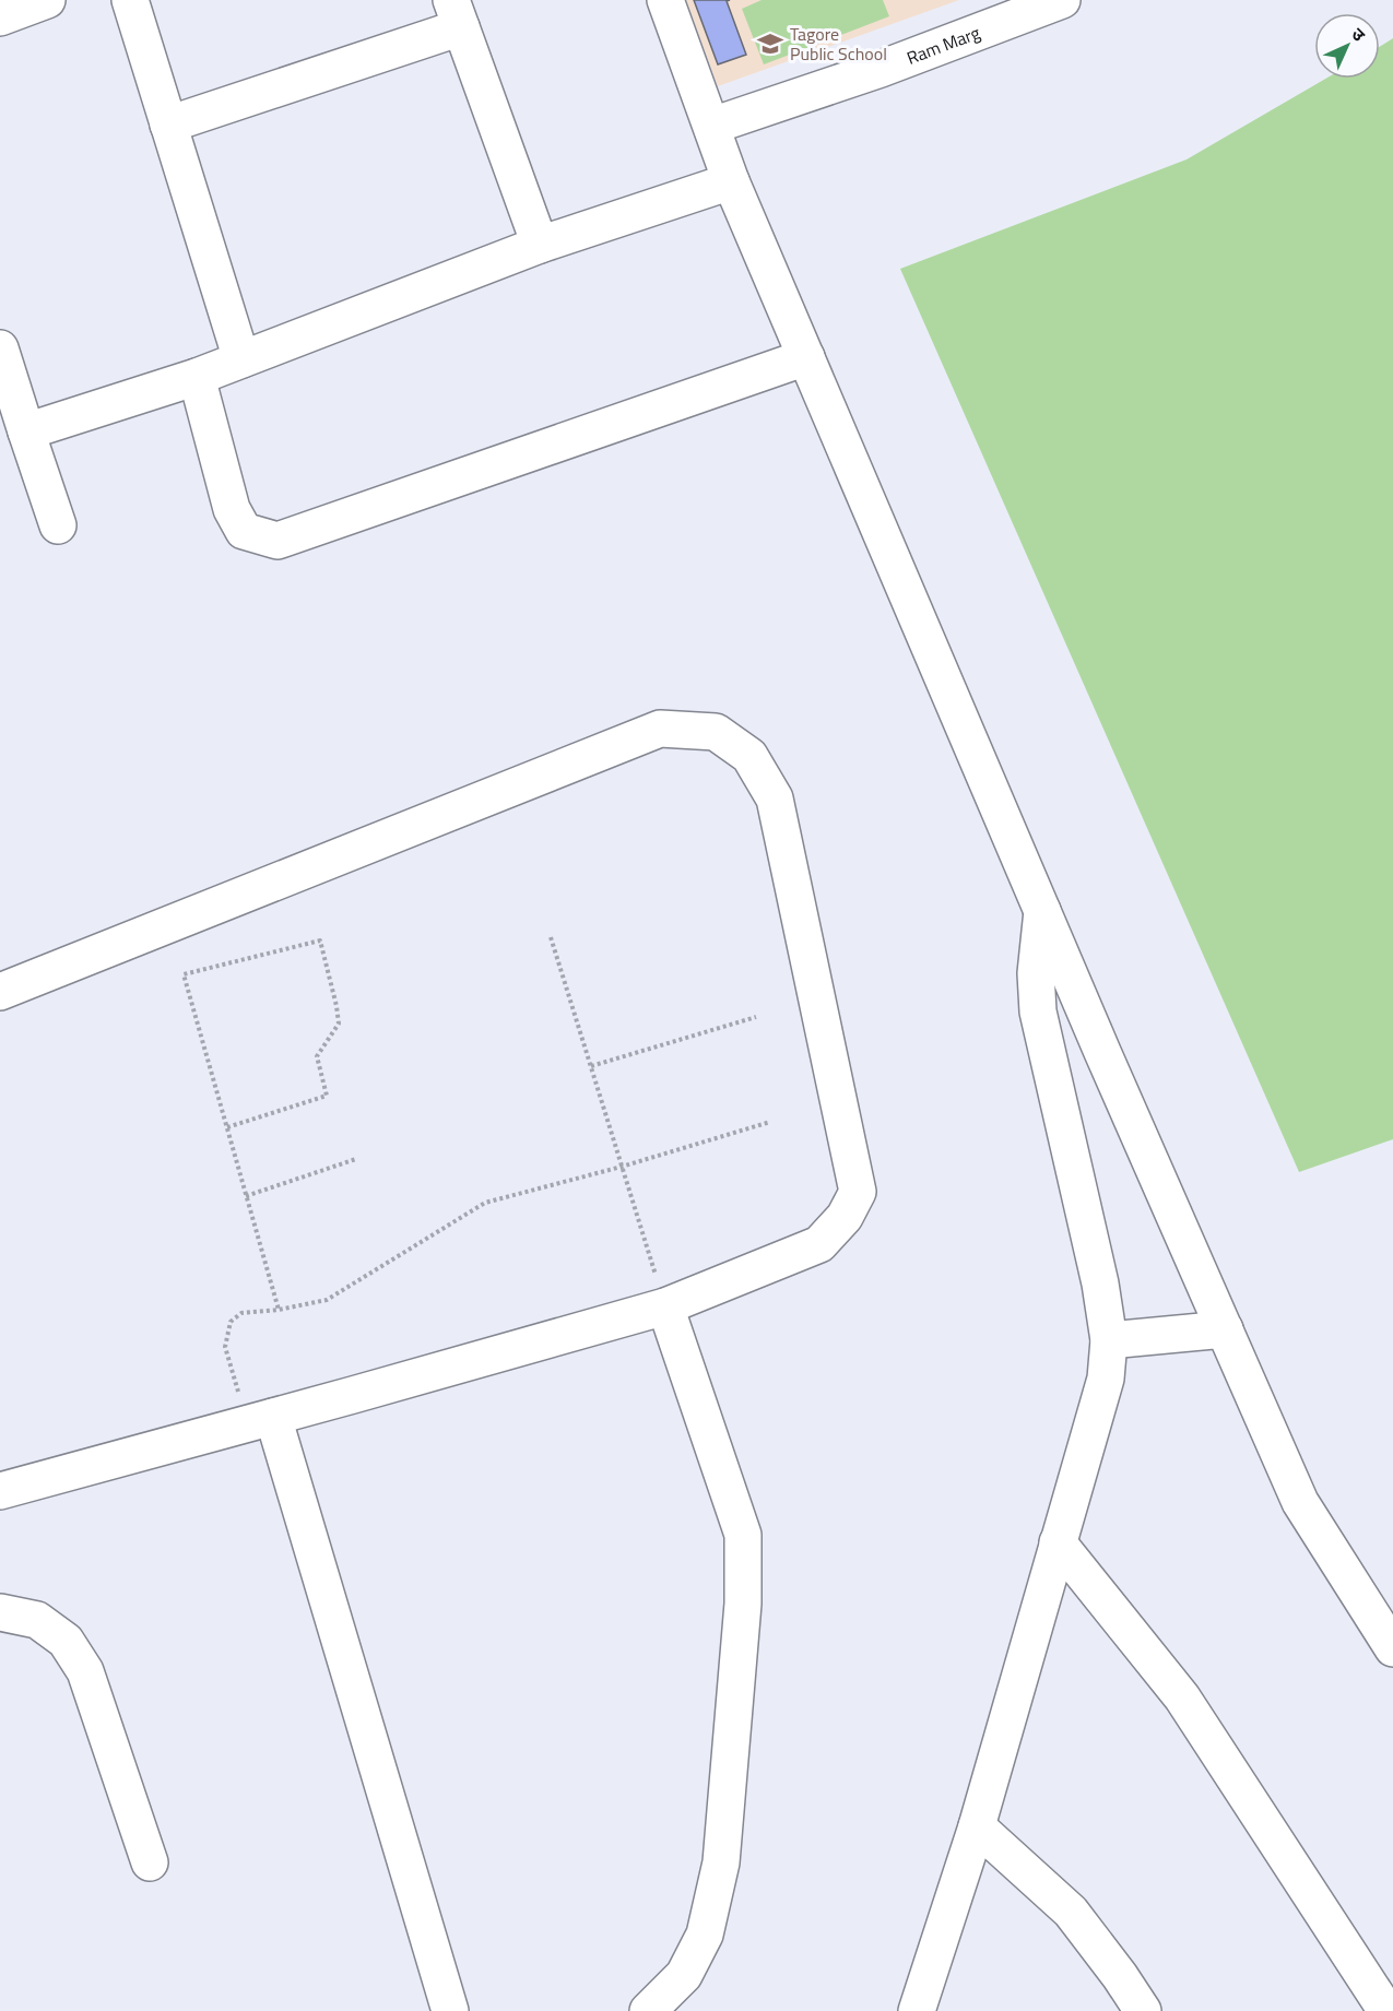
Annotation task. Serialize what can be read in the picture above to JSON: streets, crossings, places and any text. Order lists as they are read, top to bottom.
{
  "streets": {
    "street": ["Ram Marg"]
  },
  "places": {
    "school or university": ["Tagore Public School"]
  },
  "north": "top right"
}
